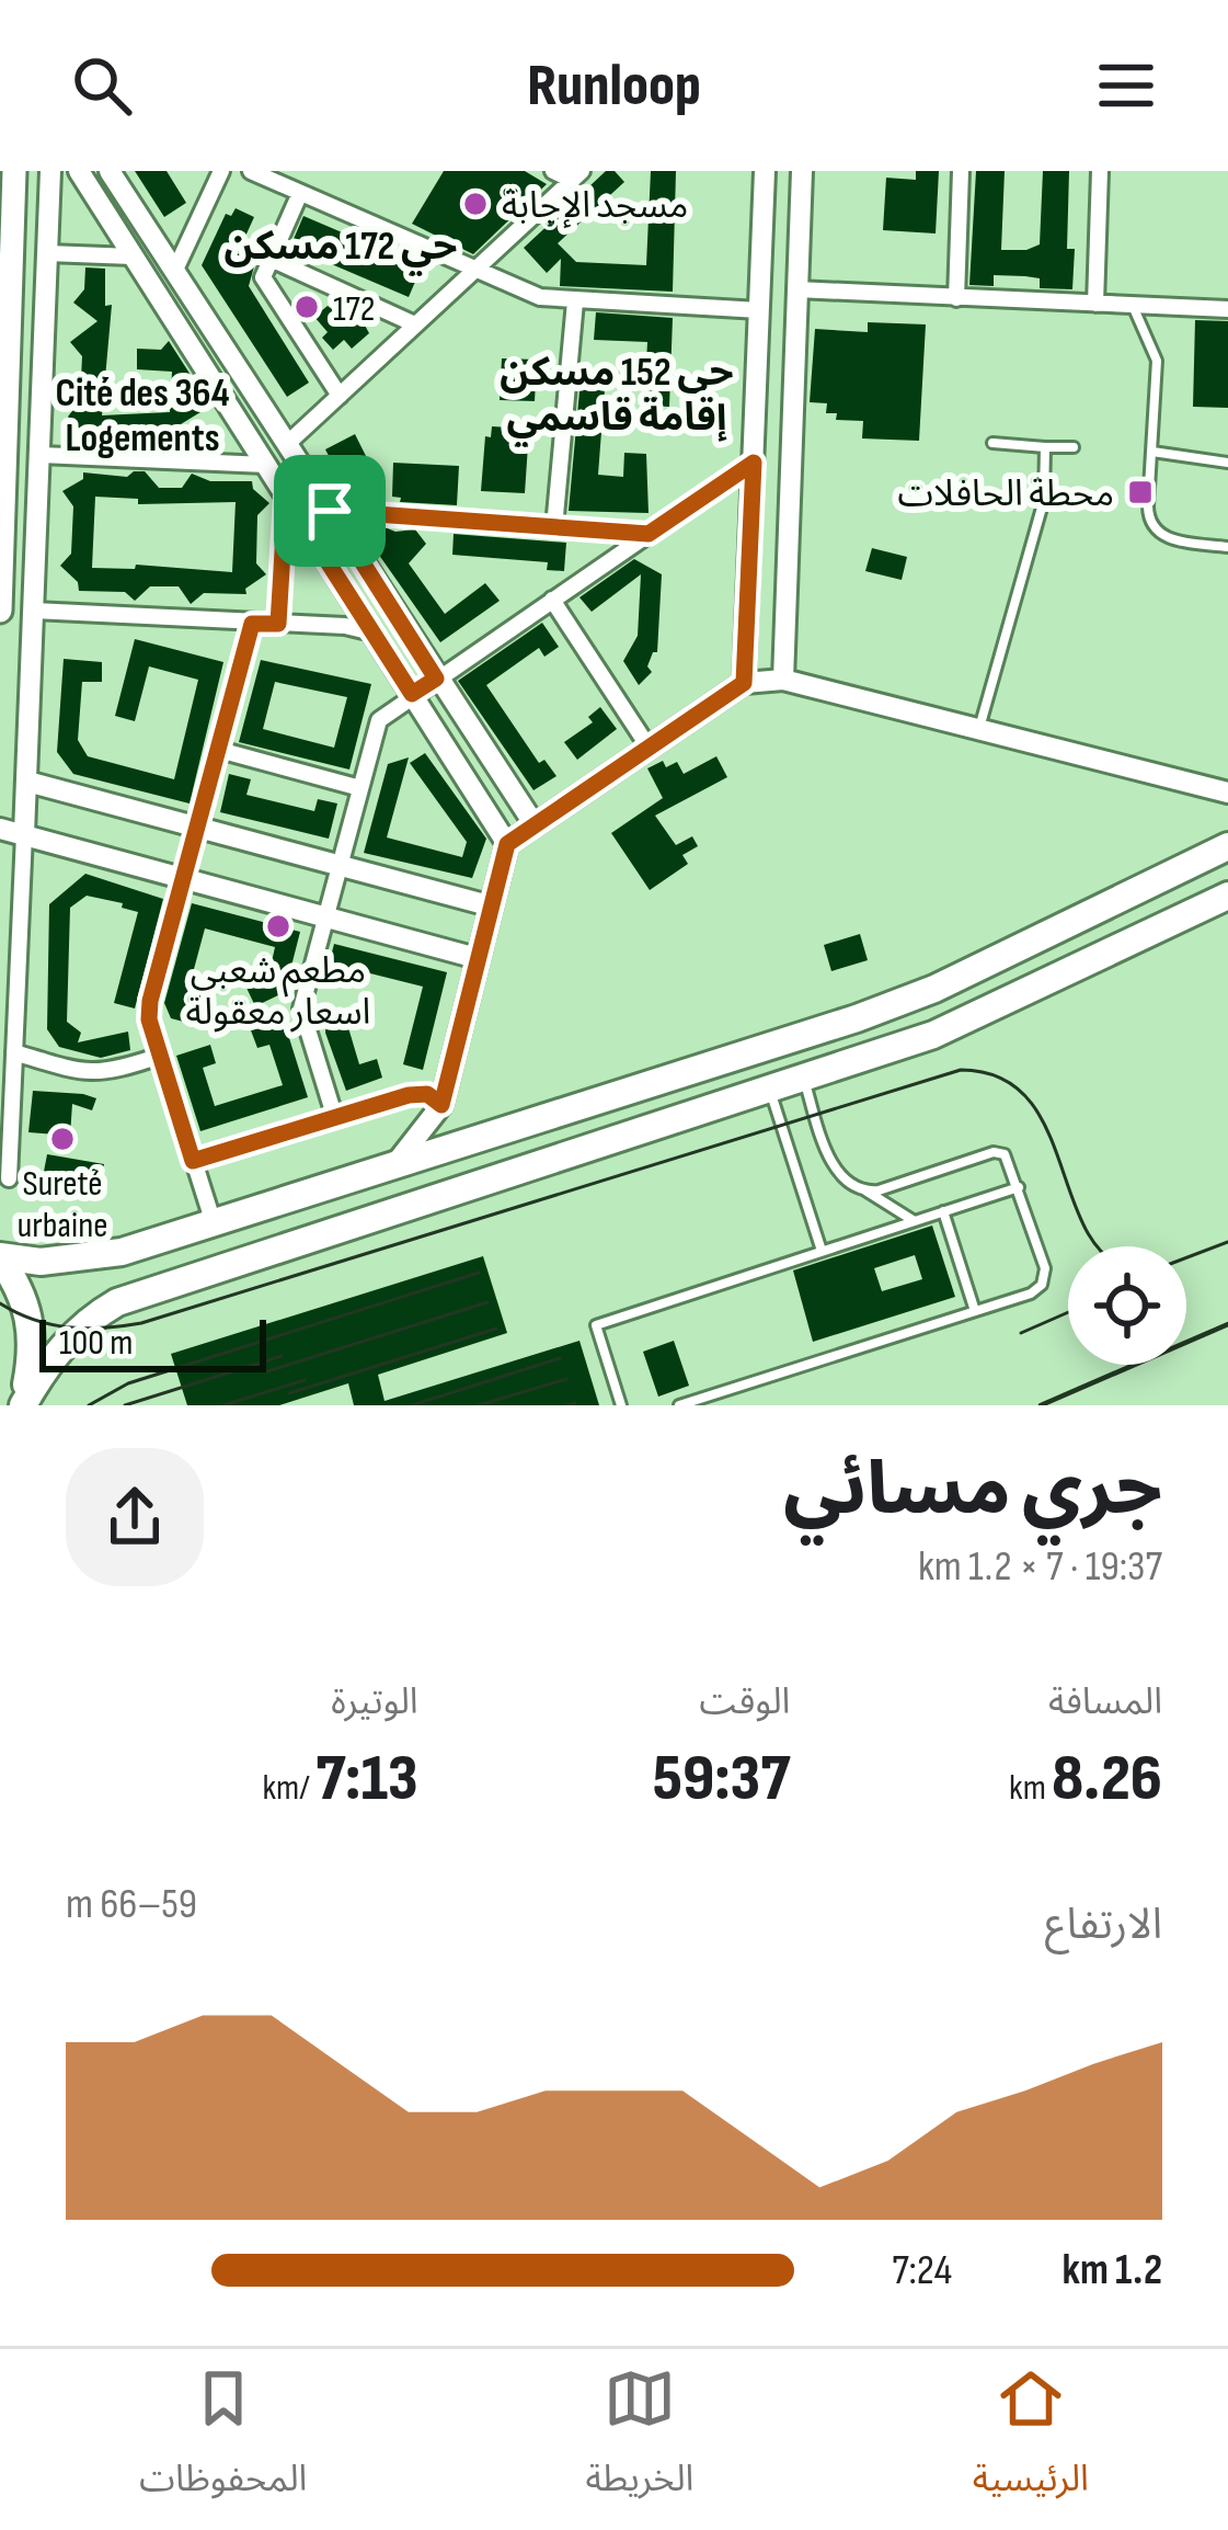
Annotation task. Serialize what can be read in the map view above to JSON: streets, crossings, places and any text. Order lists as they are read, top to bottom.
{
  "districts": ["حي 172 مسكن", "حي 152 مسكن إقامة قاسمي", "Cité des 364 Logements"],
  "places": {
    "other": [
      "مسجد الإجابة",
      "172",
      "مطعم شعبي اسعار معقولة",
      "Sureté urbaine"
    ],
    "transit": ["محطة الحافلات"]
  },
  "scale_bar": "100 m",
  "page": {
    "header": "Runloop",
    "scale": "100 m",
    "heading": ["جري مسائي", "19:37 · 7 × 1.2 km"],
    "stats": [
      ["المسافة", "8.26 km"],
      ["الوقت", "59:37"],
      ["الوتيرة", "7:13 /km"]
    ],
    "chart": ["الارتفاع", "59–66 m"],
    "list": [
      {
        "name": "1.2 km",
        "note": "7:24"
      }
    ],
    "tabs": ["الرئيسية", "الخريطة", "المحفوظات"]
  }
}
